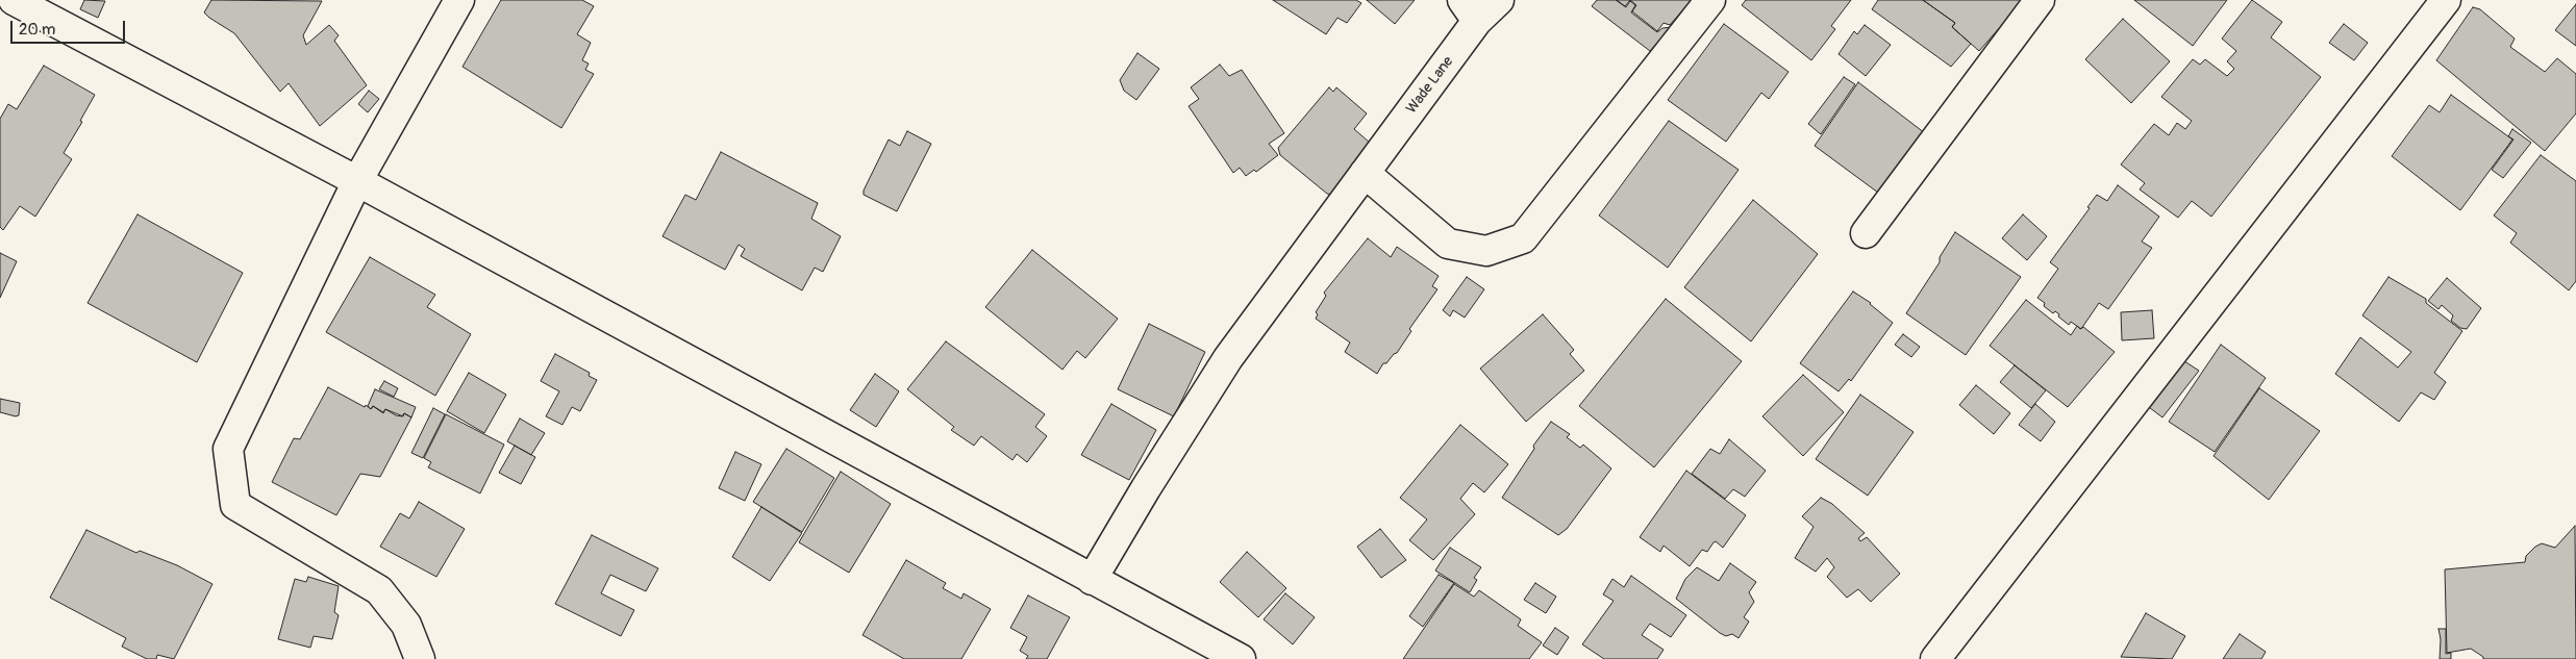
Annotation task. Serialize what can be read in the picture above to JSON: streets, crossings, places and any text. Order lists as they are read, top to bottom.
{
  "streets": {
    "street": ["Wade Lane"]
  },
  "scale_bar": "20 m"
}
